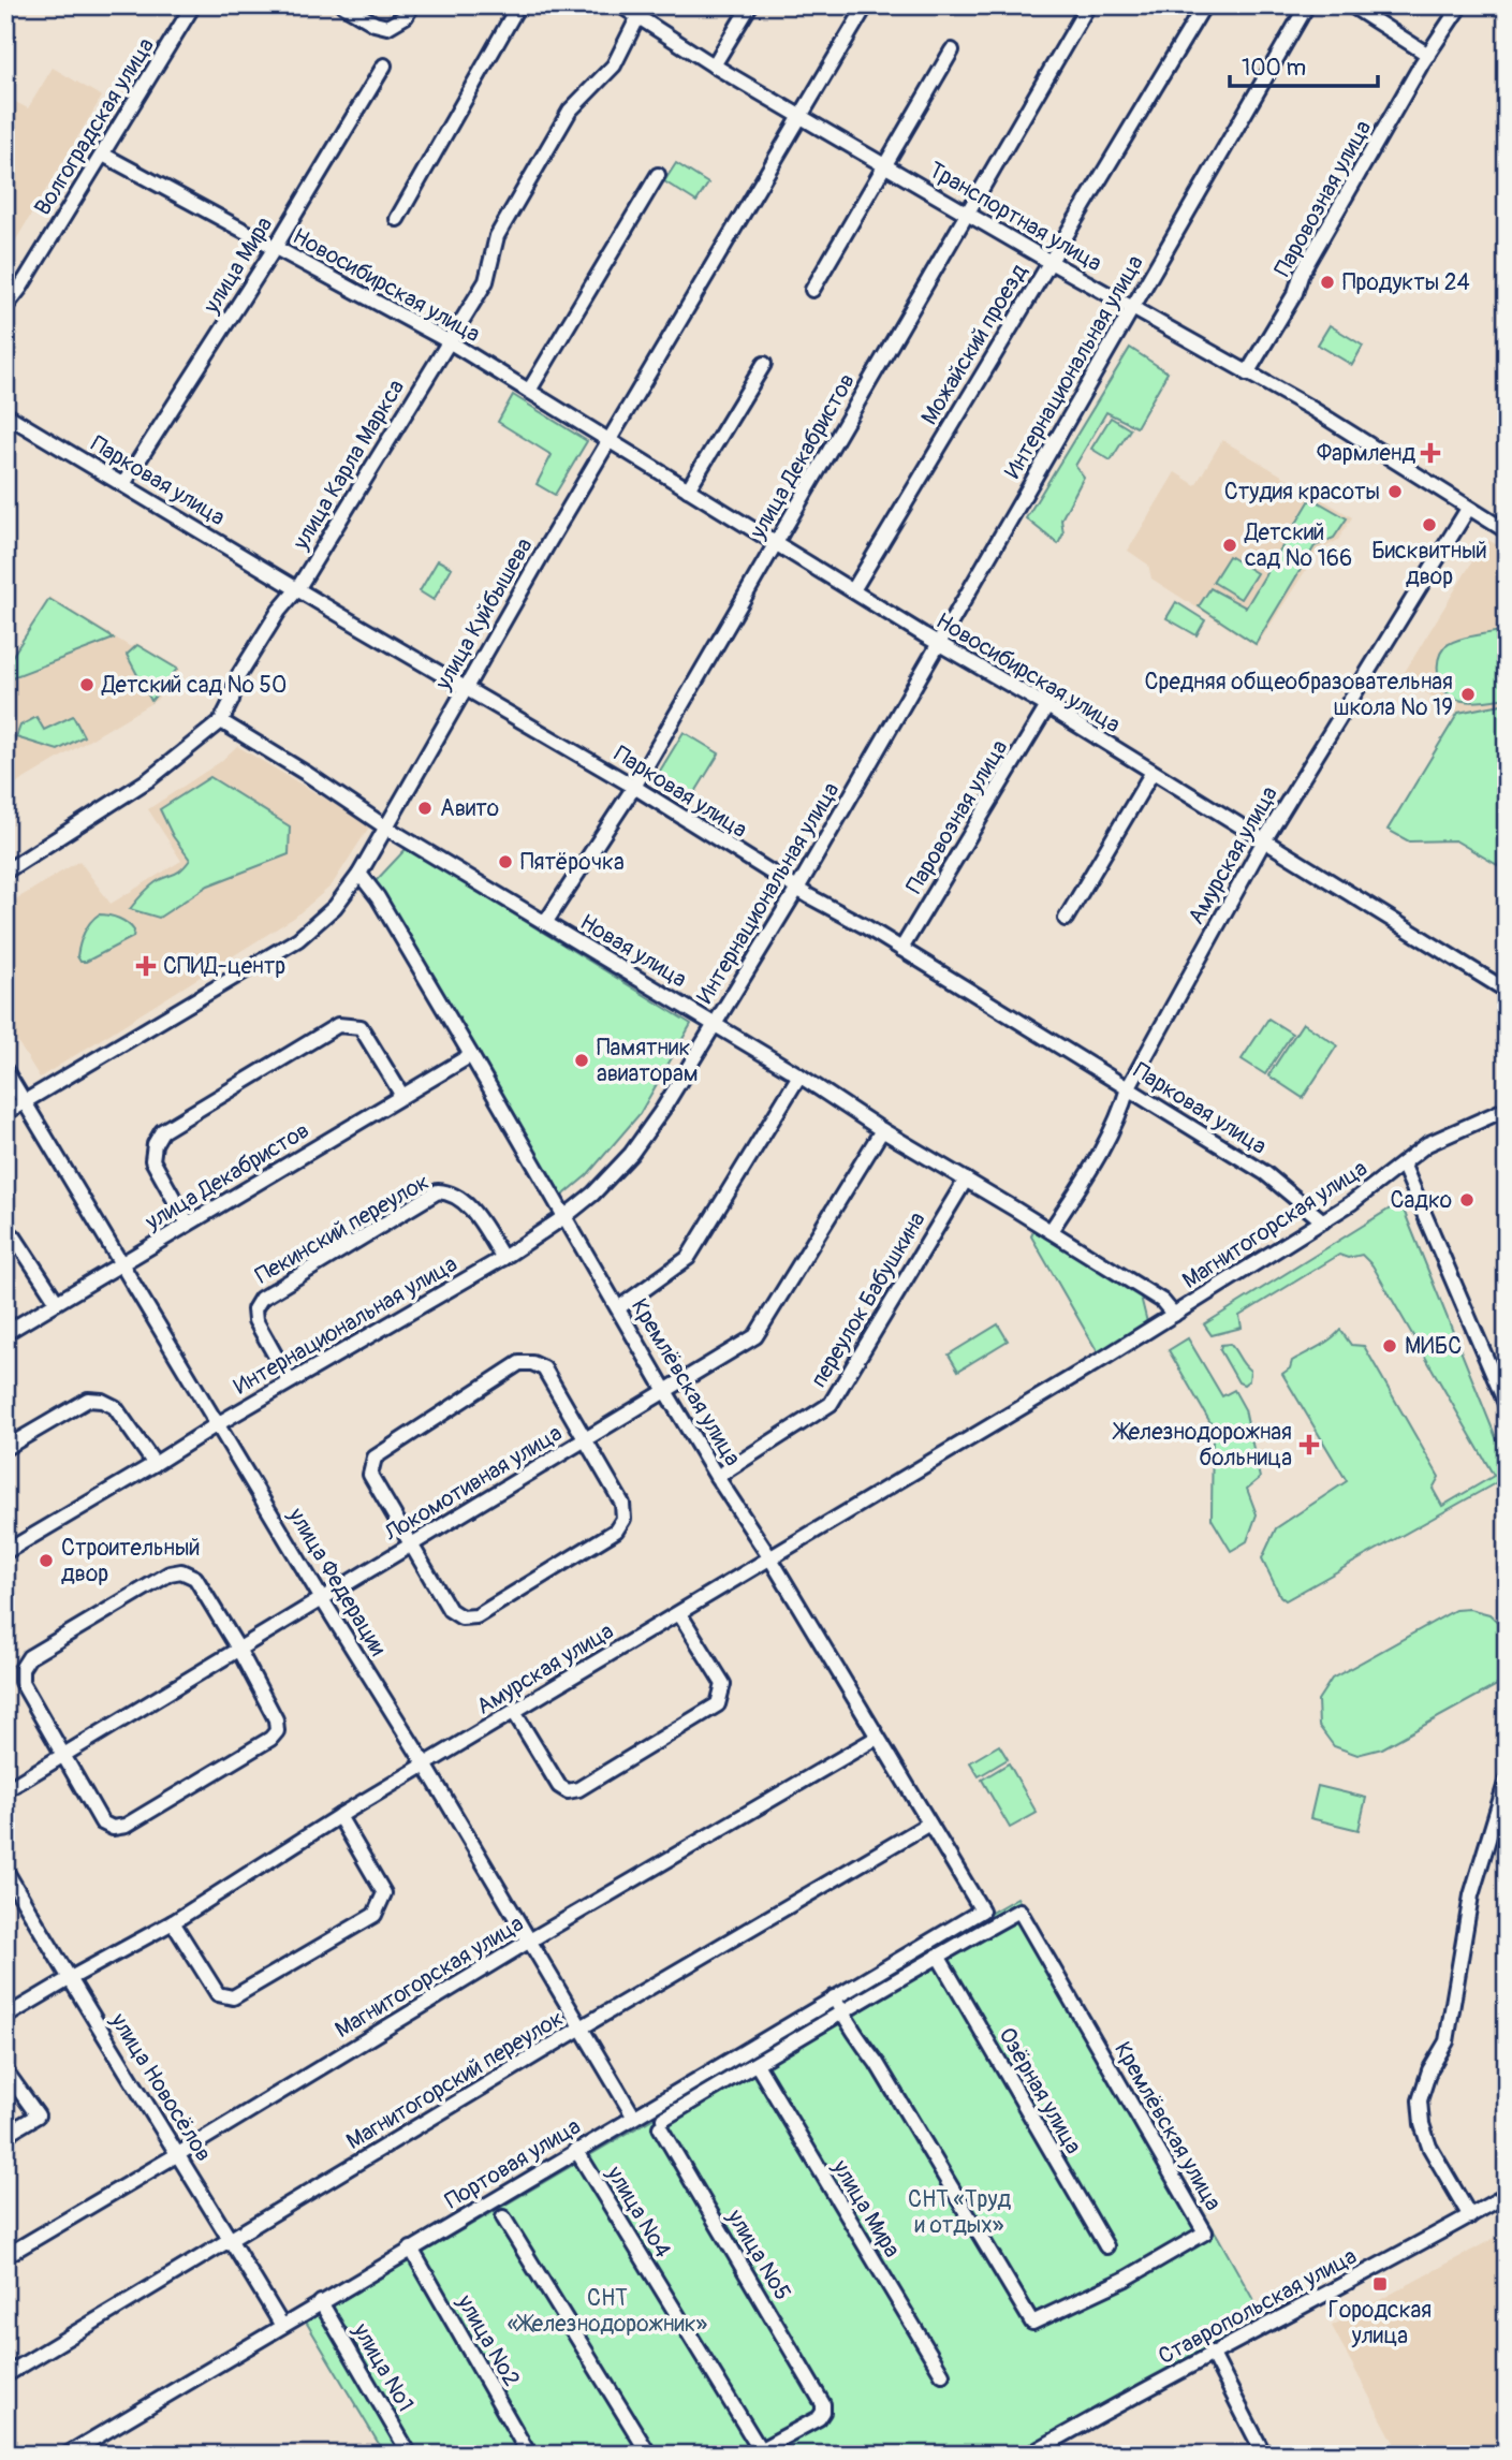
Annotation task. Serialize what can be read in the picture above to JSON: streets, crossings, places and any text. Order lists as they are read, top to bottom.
{
  "streets": {
    "street": [
      "Волгоградская улица",
      "Паровозная улица",
      "Транспортная улица",
      "улица Мира",
      "Новосибирская улица",
      "Можайский проезд",
      "Интернациональная улица",
      "улица Декабристов",
      "улица Карла Маркса",
      "Парковая улица",
      "улица Куйбышева",
      "Амурская улица",
      "Новая улица",
      "Магнитогорская улица",
      "Пекинский переулок",
      "переулок Бабушкина",
      "Кремлёвская улица",
      "Локомотивная улица",
      "улица Федерации",
      "Магнитогорский переулок",
      "улица Новосёлов",
      "Озёрная улица",
      "Портовая улица",
      "улица №4",
      "улица №5",
      "Ставропольская улица",
      "улица №2",
      "улица №1"
    ]
  },
  "crossings": [
    ["Волгоградская улица", "Новосибирская улица"],
    ["Паровозная улица", "Транспортная улица"],
    ["Паровозная улица", "Новосибирская улица"],
    ["Паровозная улица", "Парковая улица"],
    ["Транспортная улица", "Можайский проезд"],
    ["Транспортная улица", "Интернациональная улица"],
    ["Транспортная улица", "улица Декабристов"],
    ["Транспортная улица", "улица Карла Маркса"],
    ["Транспортная улица", "улица Куйбышева"],
    ["Транспортная улица", "Амурская улица"],
    ["улица Мира", "Новосибирская улица"],
    ["улица Мира", "Парковая улица"],
    ["улица Мира", "улица №5"],
    ["Новосибирская улица", "Можайский проезд"],
    ["Новосибирская улица", "Интернациональная улица"],
    ["Новосибирская улица", "улица Декабристов"],
    ["Новосибирская улица", "улица Карла Маркса"],
    ["Новосибирская улица", "улица Куйбышева"],
    ["Новосибирская улица", "Амурская улица"],
    ["Интернациональная улица", "Парковая улица"],
    ["Интернациональная улица", "Новая улица"],
    ["Интернациональная улица", "Пекинский переулок"],
    ["Интернациональная улица", "Кремлёвская улица"],
    ["Интернациональная улица", "улица Федерации"],
    ["улица Декабристов", "Парковая улица"],
    ["улица Декабристов", "Новая улица"],
    ["улица Декабристов", "Кремлёвская улица"],
    ["улица Декабристов", "улица Федерации"],
    ["улица Карла Маркса", "Парковая улица"],
    ["улица Карла Маркса", "Новая улица"],
    ["Парковая улица", "улица Куйбышева"],
    ["Парковая улица", "Амурская улица"],
    ["Парковая улица", "Магнитогорская улица"],
    ["улица Куйбышева", "Новая улица"],
    ["улица Куйбышева", "Кремлёвская улица"],
    ["улица Куйбышева", "улица Федерации"],
    ["Амурская улица", "Новая улица"],
    ["Амурская улица", "Магнитогорская улица"],
    ["Амурская улица", "Кремлёвская улица"],
    ["Амурская улица", "улица Федерации"],
    ["Амурская улица", "улица Новосёлов"],
    ["Новая улица", "Магнитогорская улица"],
    ["Новая улица", "переулок Бабушкина"],
    ["Новая улица", "Локомотивная улица"],
    ["Магнитогорская улица", "Кремлёвская улица"],
    ["Магнитогорская улица", "улица Федерации"],
    ["Магнитогорская улица", "улица Новосёлов"],
    ["переулок Бабушкина", "Кремлёвская улица"],
    ["Кремлёвская улица", "Локомотивная улица"],
    ["Кремлёвская улица", "Магнитогорский переулок"],
    ["Кремлёвская улица", "Озёрная улица"],
    ["Кремлёвская улица", "Портовая улица"],
    ["Локомотивная улица", "улица Федерации"],
    ["улица Федерации", "Магнитогорский переулок"],
    ["улица Федерации", "Портовая улица"],
    ["Магнитогорский переулок", "улица Новосёлов"],
    ["улица Новосёлов", "Портовая улица"],
    ["Портовая улица", "улица №4"],
    ["Портовая улица", "улица №2"],
    ["Портовая улица", "улица №1"],
    ["улица №4", "улица №5"]
  ],
  "parks": ["СНТ «Труд и отдых»", "СНТ «Железнодорожник»"],
  "places": {
    "other": [
      "Продукты 24",
      "Студия красоты",
      "Бисквитный двор",
      "Детский сад № 166",
      "Детский сад № 50",
      "Средняя общеобразовательная школа № 19",
      "Авито",
      "Пятёрочка",
      "Памятник авиаторам",
      "Садко",
      "МИБС",
      "Строительный двор"
    ],
    "health": ["Фармленд", "СПИД-центр", "Железнодорожная больница"],
    "transit": ["Городская улица"]
  },
  "scale_bar": "100 m"
}
